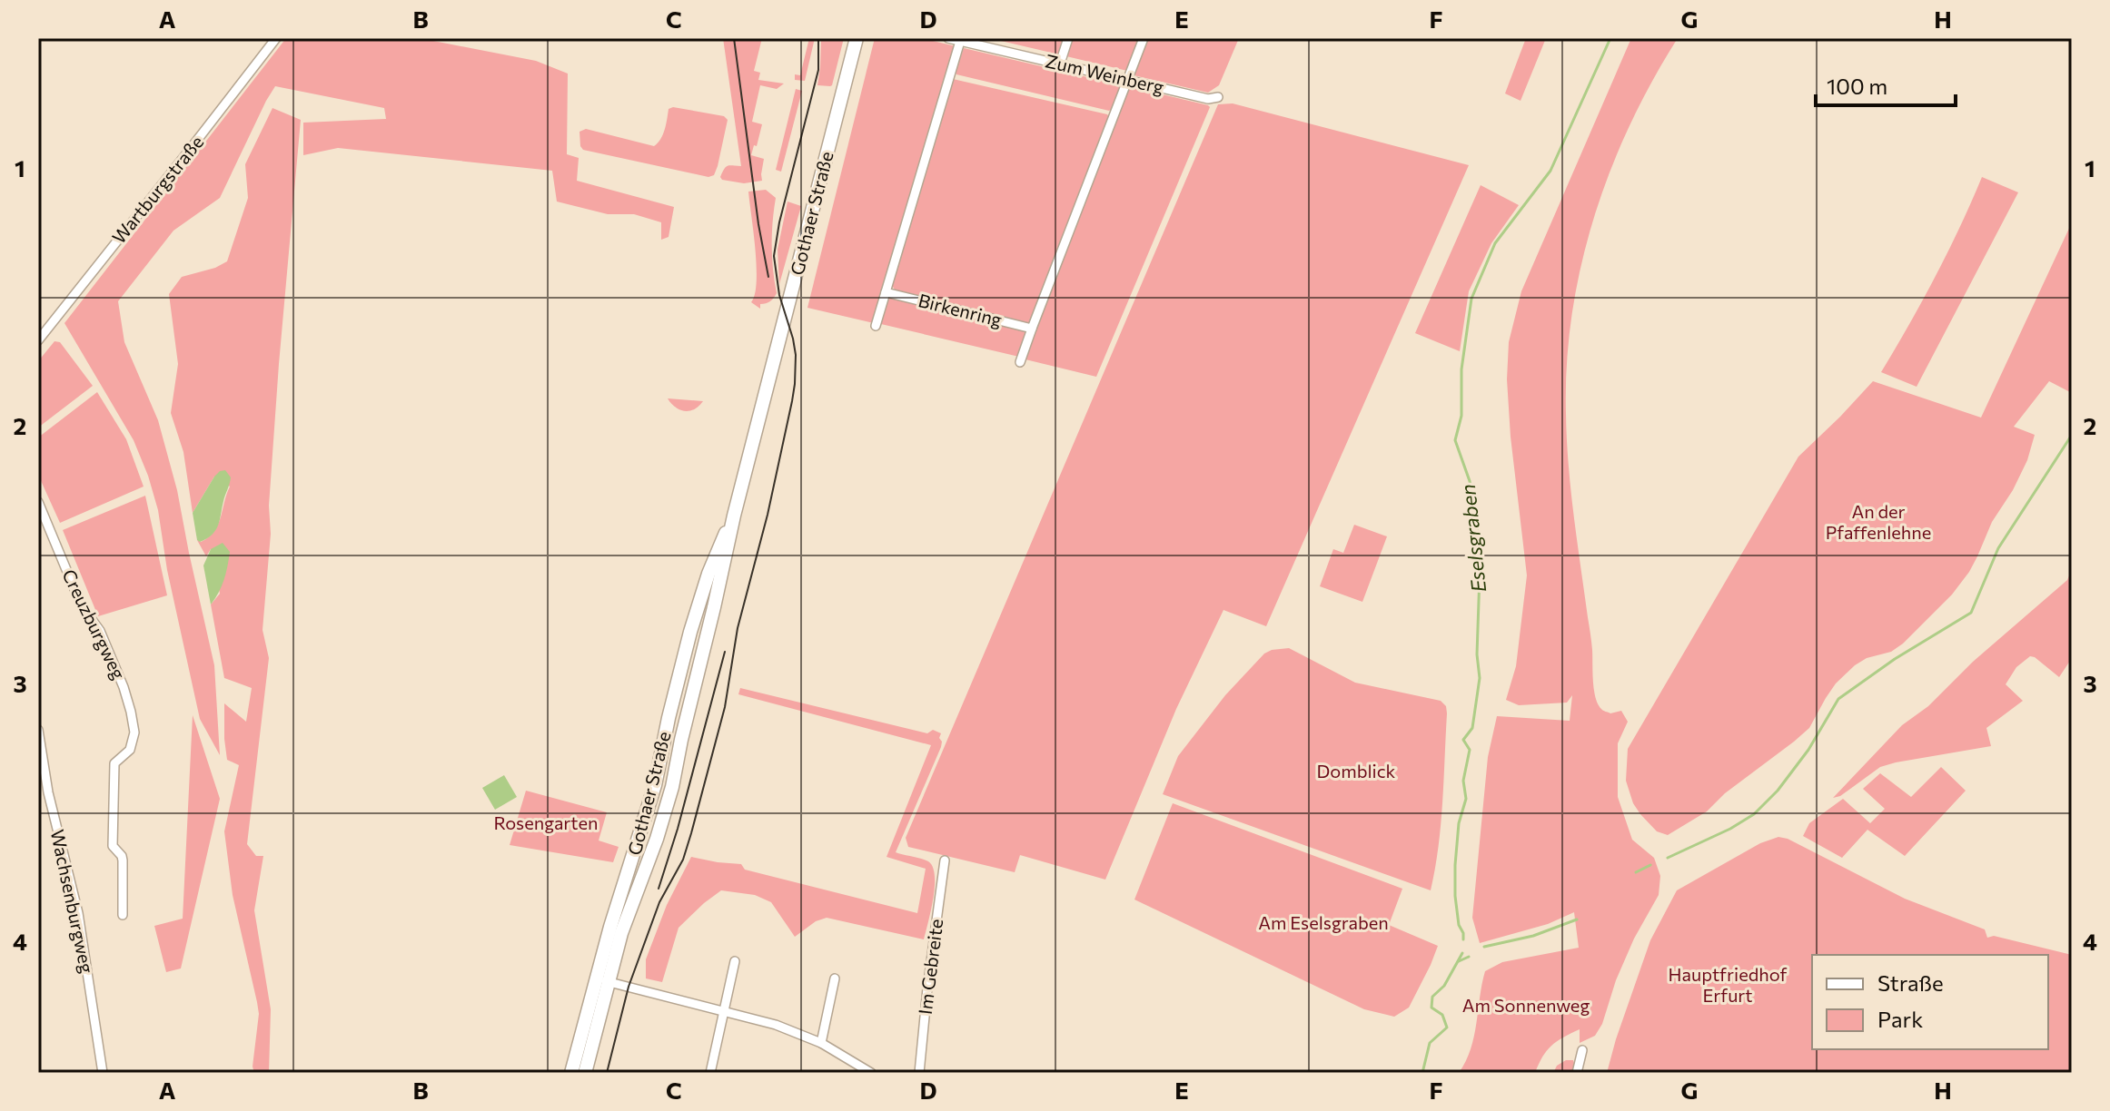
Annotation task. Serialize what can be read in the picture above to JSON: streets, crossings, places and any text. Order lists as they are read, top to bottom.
{
  "streets": {
    "main road": ["Gothaer Straße"],
    "street": [
      "Zum Weinberg",
      "Wartburgstraße",
      "Birkenring",
      "Creuzburgweg",
      "Wachsenburgweg",
      "Im Gebreite"
    ]
  },
  "water": ["Eselsgraben"],
  "parks": [
    "An der Pfaffenlehne",
    "Domblick",
    "Rosengarten",
    "Am Eselsgraben",
    "Hauptfriedhof Erfurt",
    "Am Sonnenweg"
  ],
  "legend": ["Straße", "Park"],
  "scale_bar": "100 m",
  "grid": {
    "columns": [
      "A",
      "B",
      "C",
      "D",
      "E",
      "F",
      "G",
      "H"
    ],
    "rows": [
      "1",
      "2",
      "3",
      "4"
    ]
  }
}
